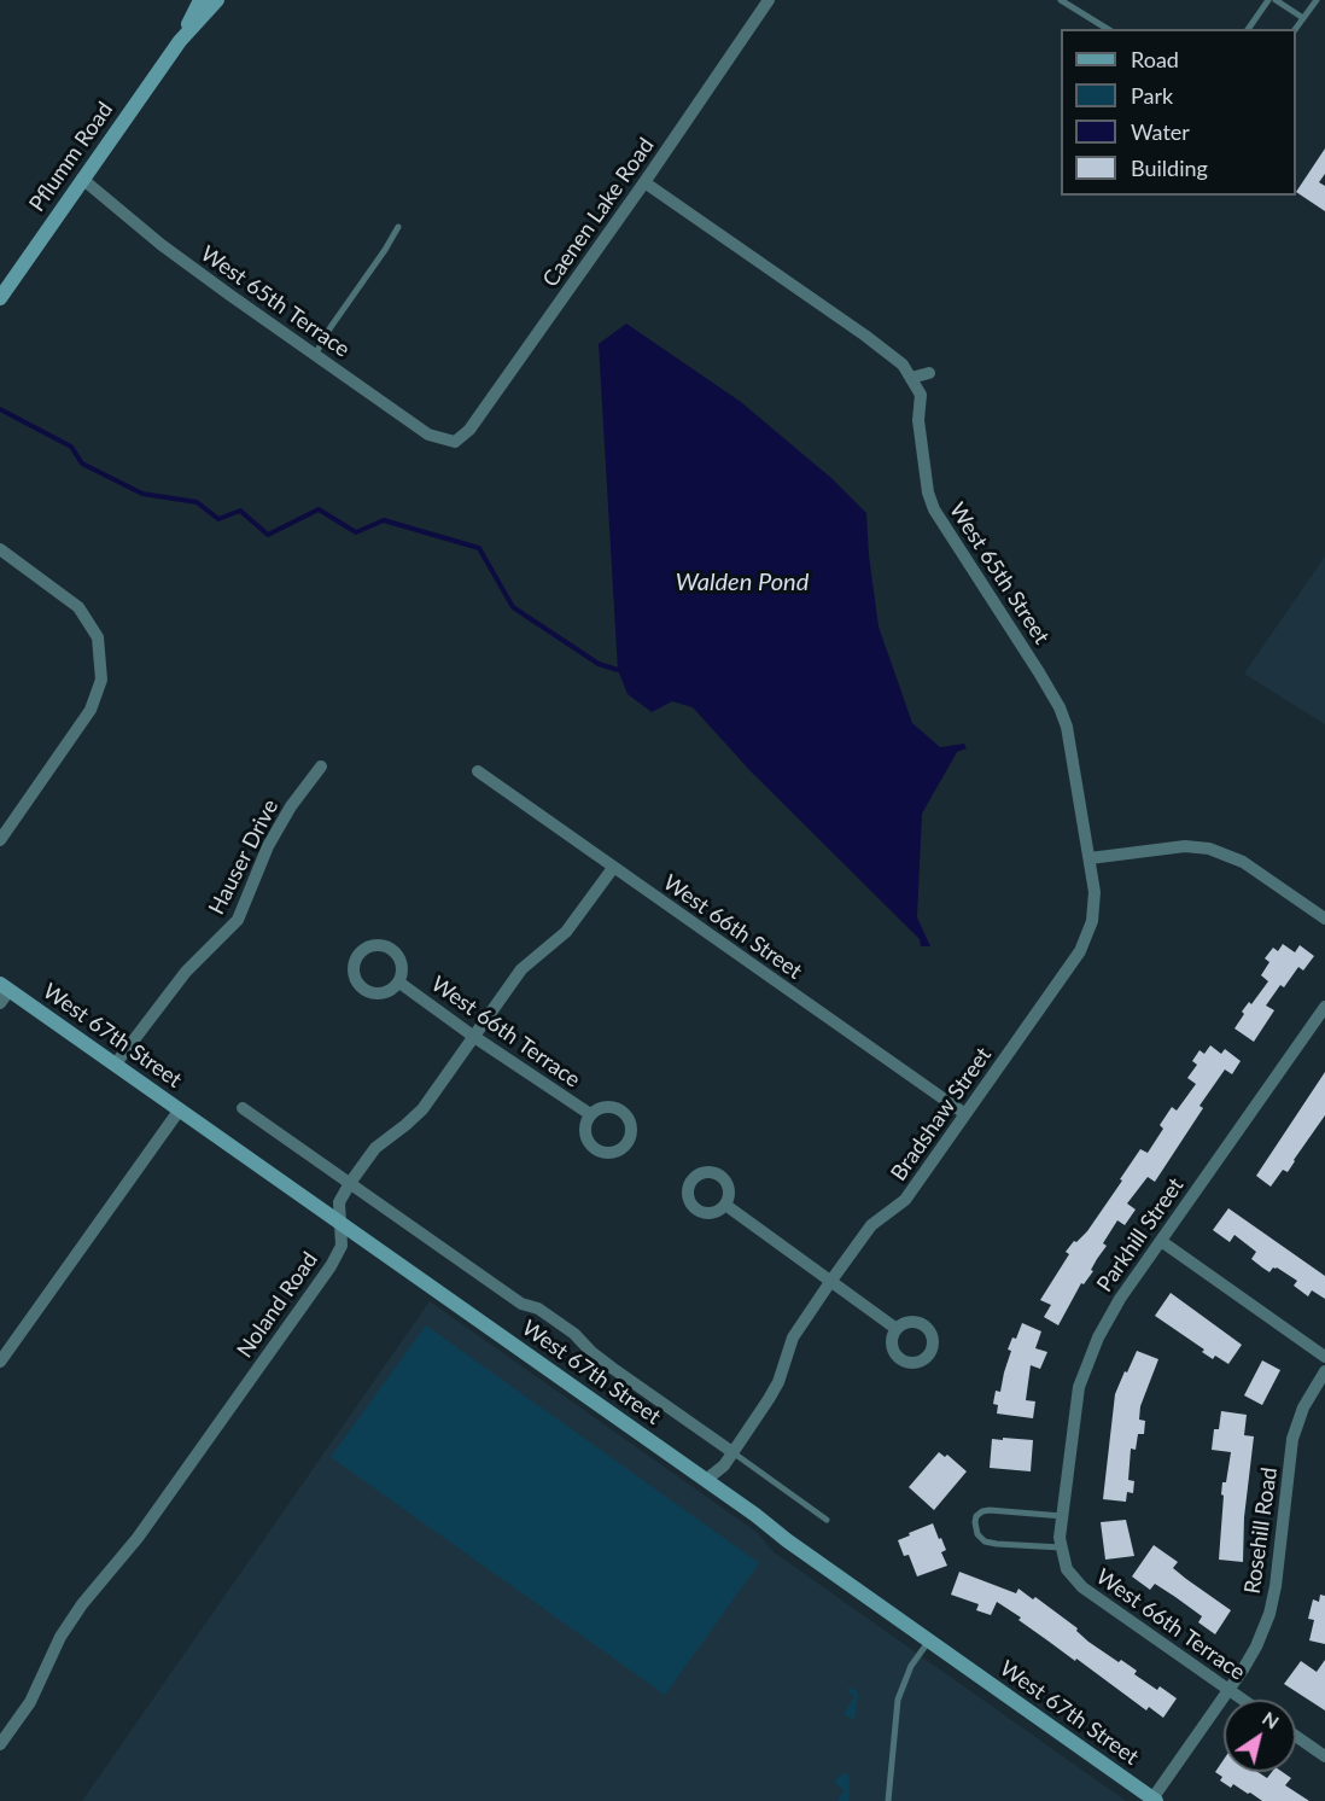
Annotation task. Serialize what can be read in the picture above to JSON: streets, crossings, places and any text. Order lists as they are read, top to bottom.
{
  "streets": {
    "street": [
      "Pflumm Road",
      "Caenen Lake Road",
      "West 65th Terrace",
      "West 65th Street",
      "Hauser Drive",
      "West 66th Street",
      "West 66th Terrace",
      "West 67th Street",
      "Bradshaw Street",
      "Parkhill Street",
      "Noland Road",
      "Rosehill Road"
    ]
  },
  "crossings": [
    ["Pflumm Road", "West 65th Terrace"],
    ["Caenen Lake Road", "West 65th Terrace"],
    ["Caenen Lake Road", "West 65th Street"],
    ["West 65th Street", "Bradshaw Street"],
    ["Hauser Drive", "West 67th Street"],
    ["West 66th Street", "Bradshaw Street"],
    ["West 66th Street", "Noland Road"],
    ["West 66th Terrace", "Parkhill Street"],
    ["West 66th Terrace", "Noland Road"],
    ["West 66th Terrace", "Rosehill Road"],
    ["West 67th Street", "Bradshaw Street"],
    ["West 67th Street", "Noland Road"],
    ["West 67th Street", "Rosehill Road"]
  ],
  "water": ["Walden Pond"],
  "legend": [
    "Road",
    "Park",
    "Water",
    "Building"
  ],
  "north": "top right"
}
